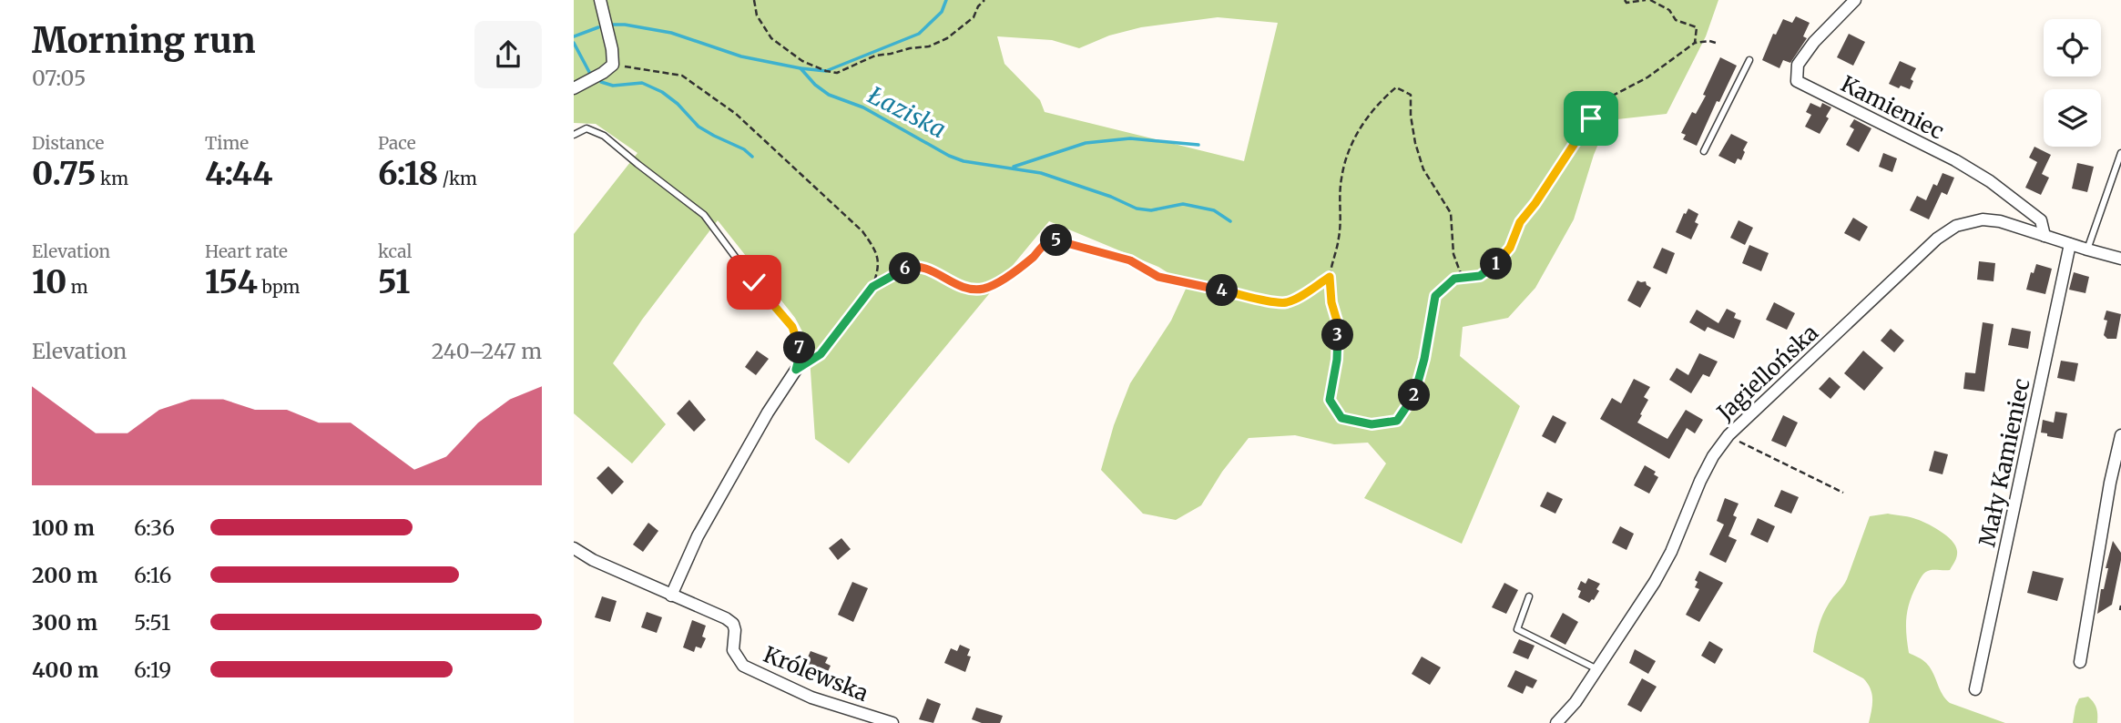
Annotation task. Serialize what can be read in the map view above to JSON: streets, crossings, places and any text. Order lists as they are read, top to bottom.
{
  "streets": {
    "street": [
      "Kamieniec",
      "Jagiellońska",
      "Mały Kamieniec",
      "Królewska"
    ]
  },
  "crossings": [
    ["Kamieniec", "Jagiellońska"],
    ["Jagiellońska", "Mały Kamieniec"]
  ],
  "water": ["Łaziska"],
  "page": {
    "heading": ["Morning run", "07:05"],
    "stats": [
      ["Distance", "0.75 km"],
      ["Time", "4:44"],
      ["Pace", "6:18 /km"],
      ["Elevation", "10 m"],
      ["Heart rate", "154 bpm"],
      ["kcal", "51"]
    ],
    "pins": [
      "5",
      "1",
      "6",
      "4",
      "3",
      "7",
      "2"
    ],
    "chart": ["Elevation", "240–247 m"],
    "list": [
      {
        "name": "100 m",
        "note": "6:36"
      },
      {
        "name": "200 m",
        "note": "6:16"
      },
      {
        "name": "300 m",
        "note": "5:51"
      },
      {
        "name": "400 m",
        "note": "6:19"
      }
    ]
  }
}
